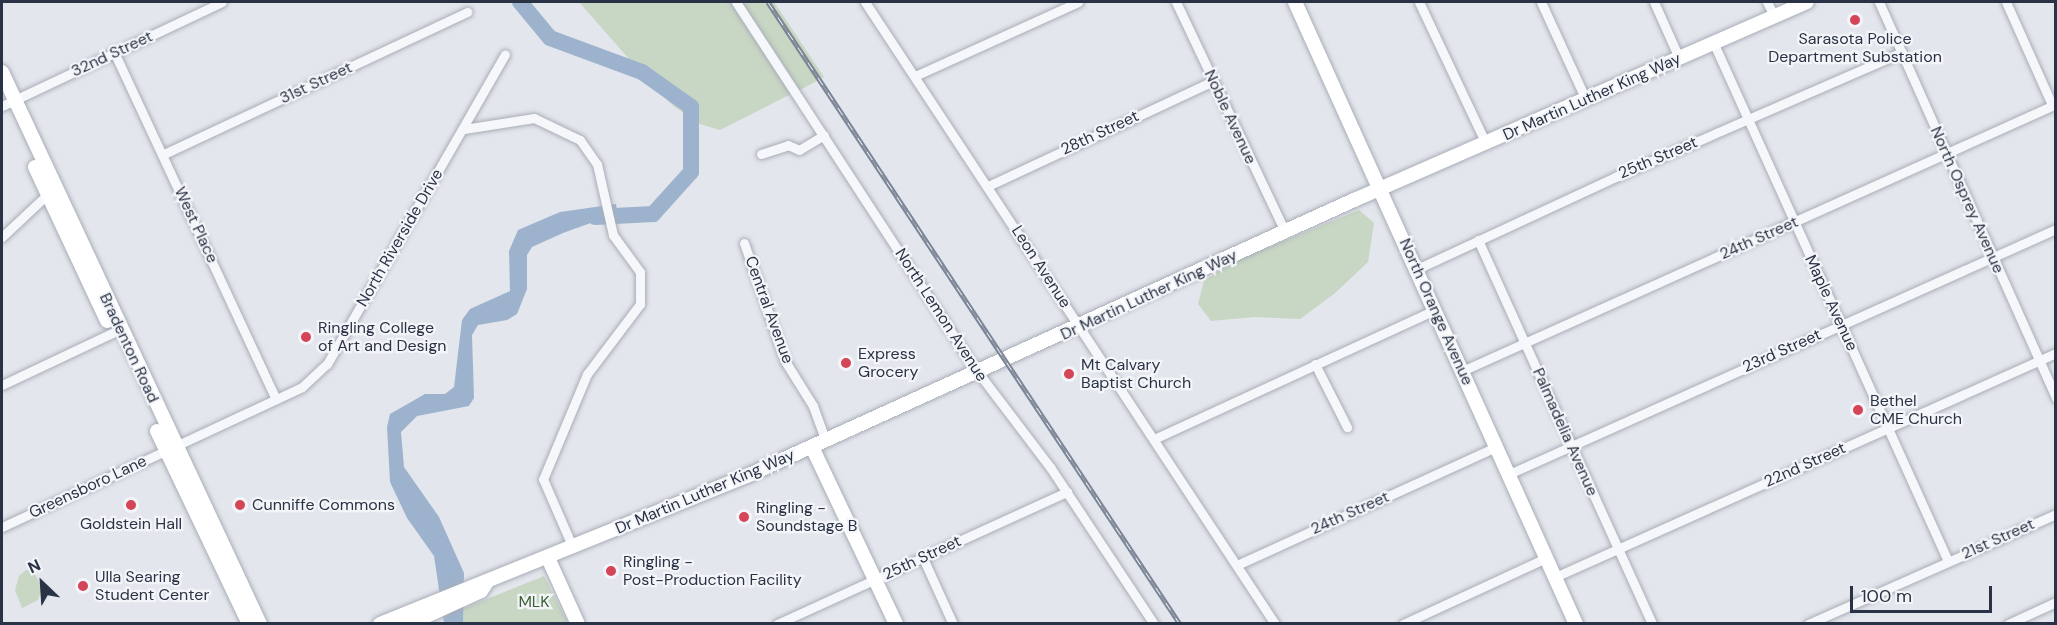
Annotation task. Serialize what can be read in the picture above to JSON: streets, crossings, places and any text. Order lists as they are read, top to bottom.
{
  "streets": {
    "street": [
      "32nd Street",
      "31st Street",
      "Dr Martin Luther King Way",
      "Noble Avenue",
      "28th Street",
      "25th Street",
      "North Osprey Avenue",
      "West Place",
      "North Riverside Drive",
      "24th Street",
      "Leon Avenue",
      "Maple Avenue",
      "Central Avenue",
      "North Orange Avenue",
      "North Lemon Avenue",
      "Bradenton Road",
      "23rd Street",
      "Palmadelia Avenue",
      "22nd Street",
      "Greensboro Lane",
      "21st Street"
    ]
  },
  "crossings": [
    ["32nd Street", "West Place"],
    ["32nd Street", "Bradenton Road"],
    ["31st Street", "West Place"],
    ["Dr Martin Luther King Way", "Noble Avenue"],
    ["Dr Martin Luther King Way", "Leon Avenue"],
    ["Dr Martin Luther King Way", "Maple Avenue"],
    ["Dr Martin Luther King Way", "Central Avenue"],
    ["Dr Martin Luther King Way", "North Orange Avenue"],
    ["Dr Martin Luther King Way", "North Lemon Avenue"],
    ["Noble Avenue", "28th Street"],
    ["28th Street", "Leon Avenue"],
    ["25th Street", "North Osprey Avenue"],
    ["25th Street", "Maple Avenue"],
    ["25th Street", "North Orange Avenue"],
    ["25th Street", "North Lemon Avenue"],
    ["25th Street", "Palmadelia Avenue"],
    ["North Osprey Avenue", "24th Street"],
    ["North Osprey Avenue", "23rd Street"],
    ["North Osprey Avenue", "22nd Street"],
    ["West Place", "North Riverside Drive"],
    ["North Riverside Drive", "Bradenton Road"],
    ["North Riverside Drive", "Greensboro Lane"],
    ["24th Street", "Leon Avenue"],
    ["24th Street", "Maple Avenue"],
    ["24th Street", "North Orange Avenue"],
    ["24th Street", "Palmadelia Avenue"],
    ["Maple Avenue", "23rd Street"],
    ["Maple Avenue", "22nd Street"],
    ["Maple Avenue", "21st Street"],
    ["North Orange Avenue", "23rd Street"],
    ["North Orange Avenue", "22nd Street"],
    ["Bradenton Road", "Greensboro Lane"],
    ["23rd Street", "Palmadelia Avenue"],
    ["Palmadelia Avenue", "22nd Street"]
  ],
  "parks": ["MLK"],
  "places": [
    "Sarasota Police Department Substation",
    "Ringling College of Art and Design",
    "Express Grocery",
    "Mt Calvary Baptist Church",
    "Bethel CME Church",
    "Goldstein Hall",
    "Cunniffe Commons",
    "Ringling - Soundstage B",
    "Ringling - Post-Production Facility",
    "Ulla Searing Student Center"
  ],
  "scale_bar": "100 m",
  "north": "top left"
}
